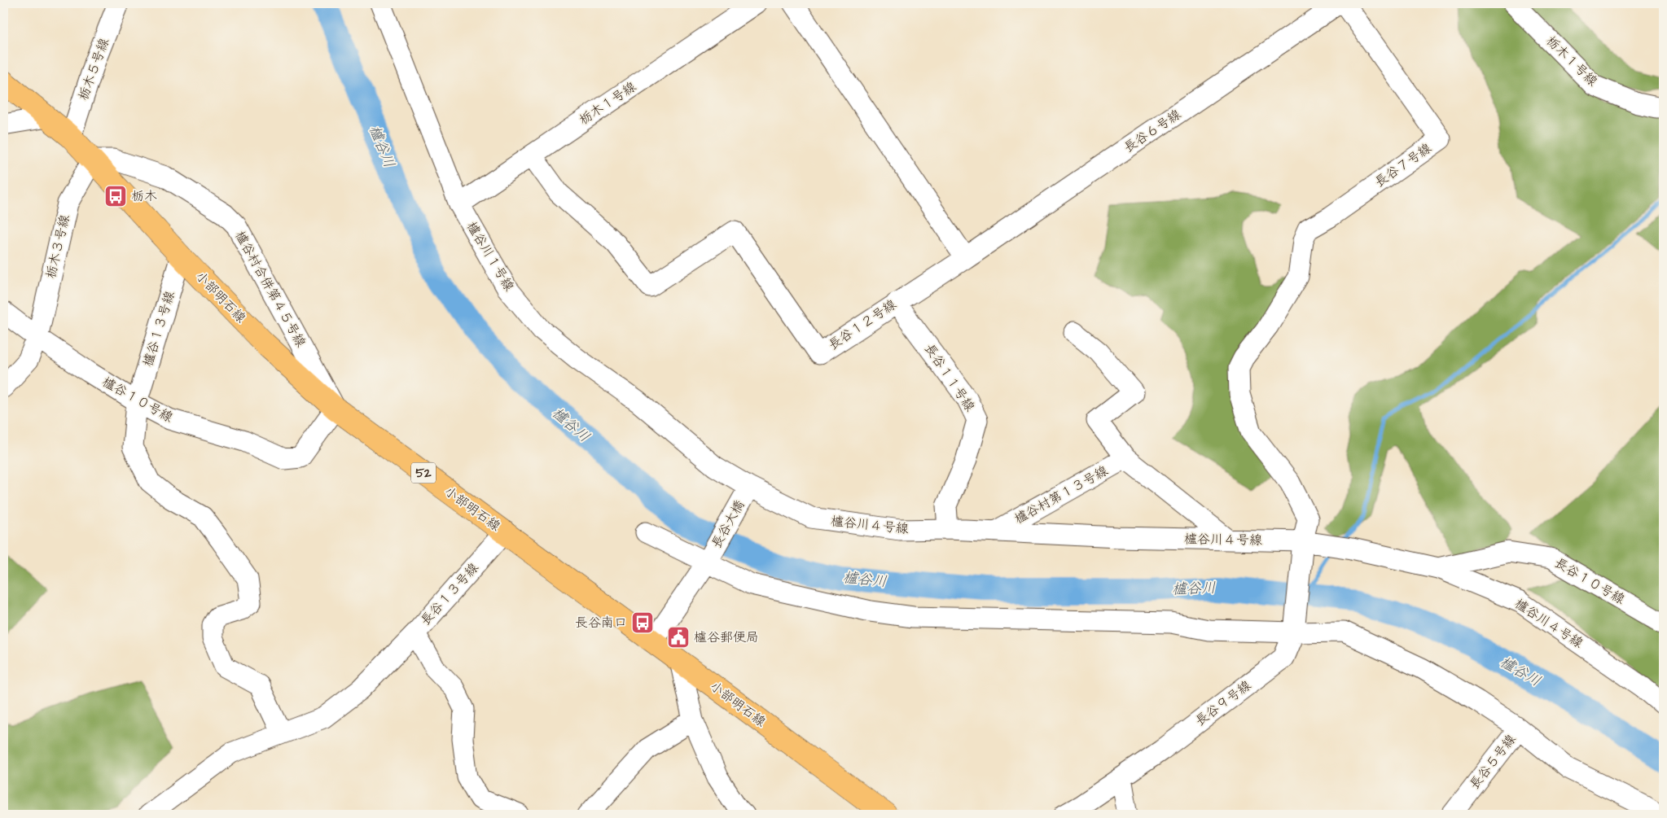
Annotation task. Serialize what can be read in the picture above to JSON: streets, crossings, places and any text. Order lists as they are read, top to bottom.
{
  "streets": {
    "main road": ["小部明石線", "52"],
    "street": [
      "栃木１号線",
      "栃木５号線",
      "長谷６号線",
      "長谷７号線",
      "栃木３号線",
      "櫨谷川１号線",
      "櫨谷村合併第４５号線",
      "長谷１２号線",
      "櫨谷１３号線",
      "長谷１１号線",
      "櫨谷１０号線",
      "櫨谷村第１３号線",
      "長谷大橋",
      "櫨谷川４号線",
      "長谷１０号線",
      "長谷１３号線",
      "長谷９号線",
      "長谷５号線"
    ]
  },
  "crossings": [
    ["栃木１号線", "櫨谷川１号線"],
    ["栃木１号線", "長谷１２号線"],
    ["栃木５号線", "小部明石線"],
    ["長谷６号線", "長谷１２号線"],
    ["長谷７号線", "長谷９号線"],
    ["栃木３号線", "櫨谷村合併第４５号線"],
    ["栃木３号線", "小部明石線"],
    ["栃木３号線", "櫨谷１０号線"],
    ["櫨谷川１号線", "長谷大橋"],
    ["櫨谷川１号線", "櫨谷川４号線"],
    ["櫨谷村合併第４５号線", "小部明石線"],
    ["櫨谷村合併第４５号線", "櫨谷１０号線"],
    ["小部明石線", "櫨谷１３号線"],
    ["小部明石線", "櫨谷１０号線"],
    ["小部明石線", "長谷大橋"],
    ["小部明石線", "長谷１３号線"],
    ["長谷１２号線", "長谷１１号線"],
    ["櫨谷１３号線", "櫨谷１０号線"],
    ["長谷１１号線", "櫨谷川４号線"],
    ["櫨谷村第１３号線", "櫨谷川４号線"],
    ["長谷大橋", "櫨谷川４号線"],
    ["櫨谷川４号線", "長谷１０号線"],
    ["櫨谷川４号線", "長谷９号線"]
  ],
  "water": ["櫨谷川"],
  "places": {
    "bus stop": ["栃木", "長谷南口"],
    "public building": ["櫨谷郵便局"]
  }
}
